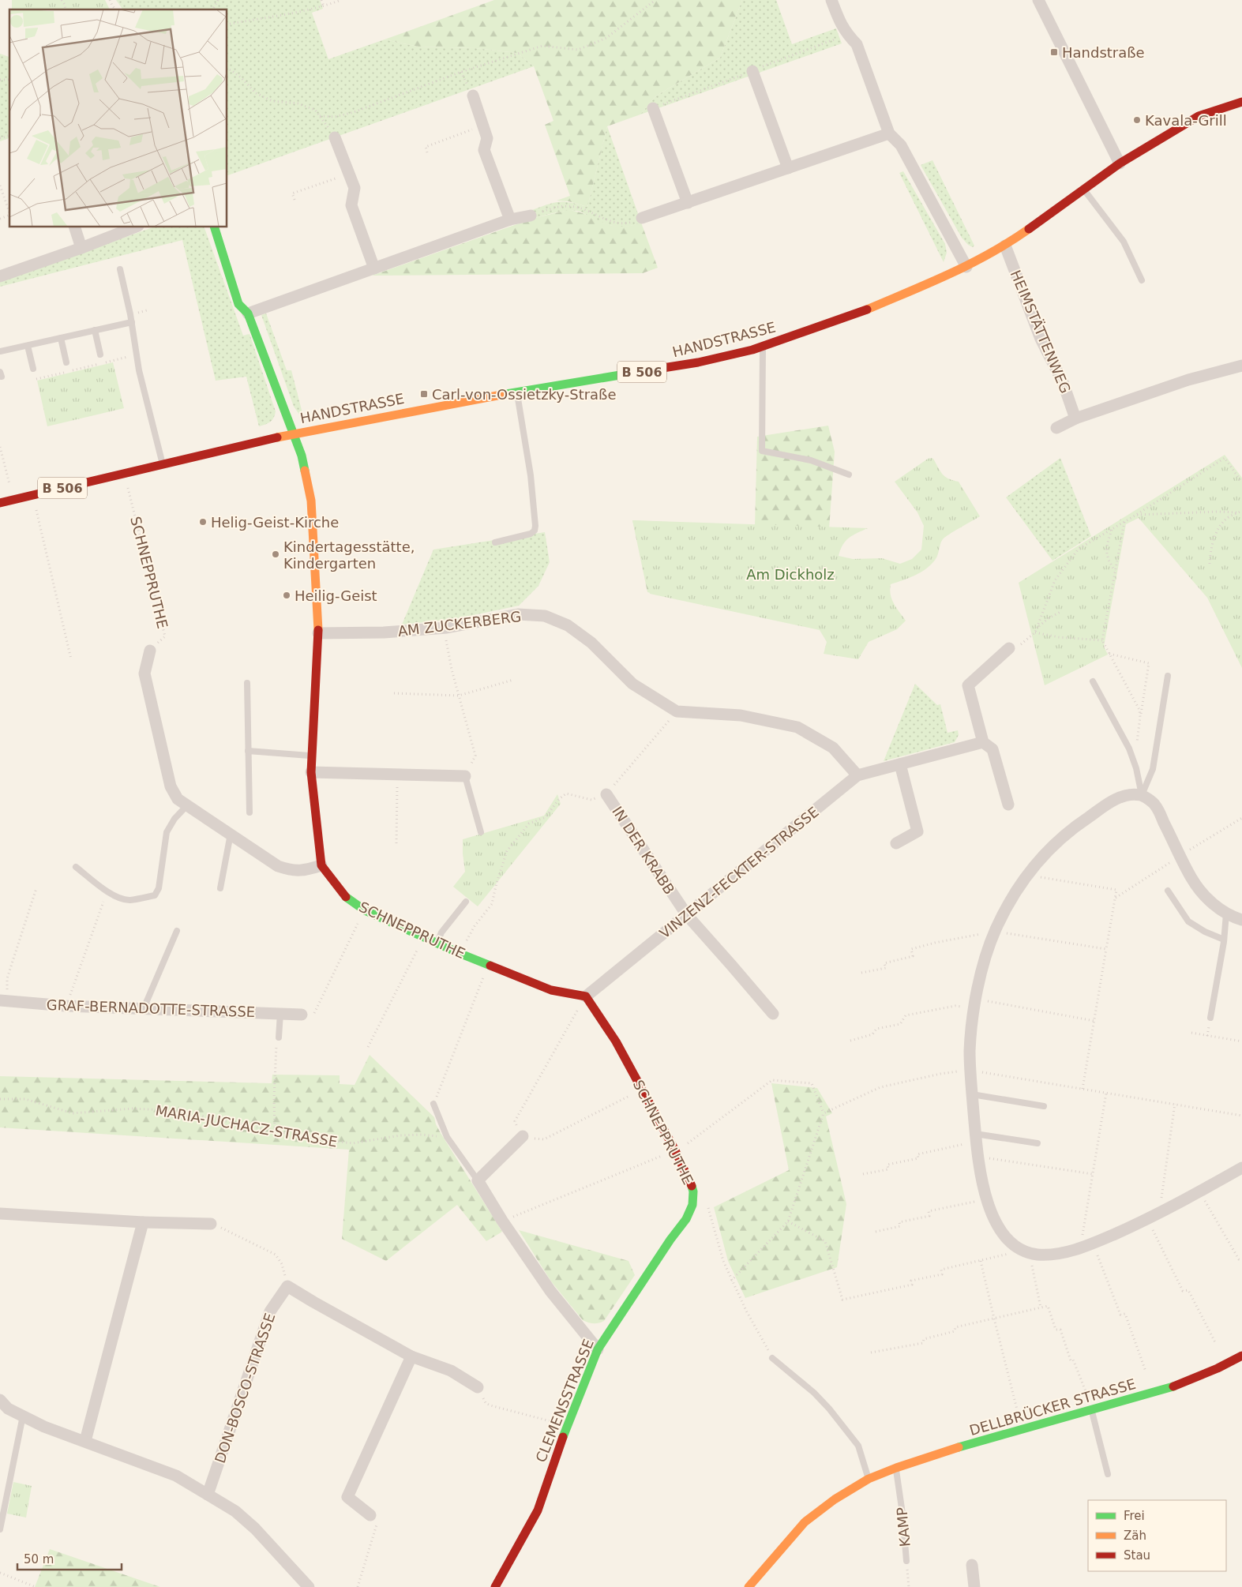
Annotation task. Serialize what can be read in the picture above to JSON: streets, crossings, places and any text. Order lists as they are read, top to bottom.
{
  "streets": {
    "main road": [
      "HANDSTRASSE",
      "B 506",
      "SCHNEPPRUTHE",
      "CLEMENSSTRASSE",
      "DELLBRÜCKER STRASSE"
    ],
    "street": [
      "HEIMSTÄTTENWEG",
      "AM ZUCKERBERG",
      "IN DER KRABB",
      "VINZENZ-FECKTER-STRASSE",
      "GRAF-BERNADOTTE-STRASSE",
      "DON-BOSCO-STRASSE"
    ],
    "lane": ["KAMP"],
    "path": ["MARIA-JUCHACZ-STRASSE"]
  },
  "crossings": [
    ["HEIMSTÄTTENWEG", "HANDSTRASSE"],
    ["HANDSTRASSE", "SCHNEPPRUTHE"],
    ["SCHNEPPRUTHE", "VINZENZ-FECKTER-STRASSE"],
    ["SCHNEPPRUTHE", "CLEMENSSTRASSE"],
    ["AM ZUCKERBERG", "VINZENZ-FECKTER-STRASSE"],
    ["IN DER KRABB", "VINZENZ-FECKTER-STRASSE"],
    ["DELLBRÜCKER STRASSE", "KAMP"]
  ],
  "parks": ["Am Dickholz"],
  "places": {
    "transit": ["Handstraße", "Carl-von-Ossietzky-Straße"],
    "other": [
      "Kavala-Grill",
      "Helig-Geist-Kirche",
      "Kindertagesstätte, Kindergarten",
      "Heilig-Geist"
    ]
  },
  "legend": ["Frei", "Zäh", "Stau"],
  "scale_bar": "50 m"
}
